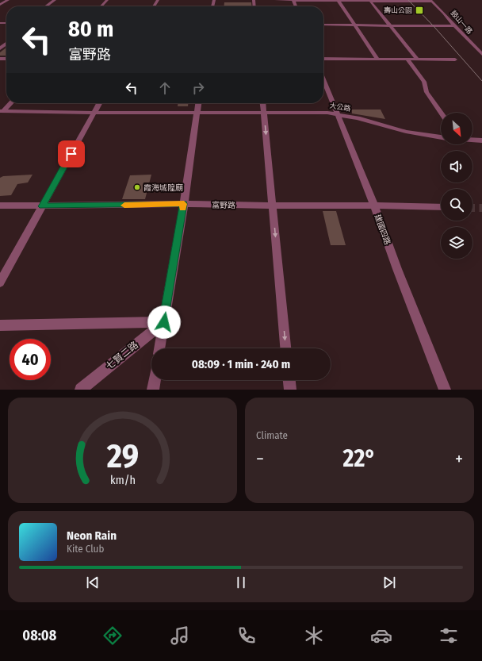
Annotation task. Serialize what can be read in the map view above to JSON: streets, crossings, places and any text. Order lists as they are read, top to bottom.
{
  "streets": {
    "street": [
      "鼓山一路",
      "大公路",
      "富野路",
      "建國四路",
      "七賢二路"
    ]
  },
  "crossings": [
    ["大公路", "建國四路"],
    ["富野路", "建國四路"]
  ],
  "places": {
    "transit": ["壽山公園"],
    "other": ["霞海城隍廟"]
  },
  "north": "bottom right",
  "page": {
    "turn": ["80 m", "富野路"],
    "limit": "40",
    "trip": "08:09 · 1 min · 240 m",
    "tile": "Climate",
    "heat": ["−", "22°", "+"],
    "song": ["Neon Rain", "Kite Club"],
    "tabs": "08:08",
    "gauge": ["29", "km/h"]
  }
}
